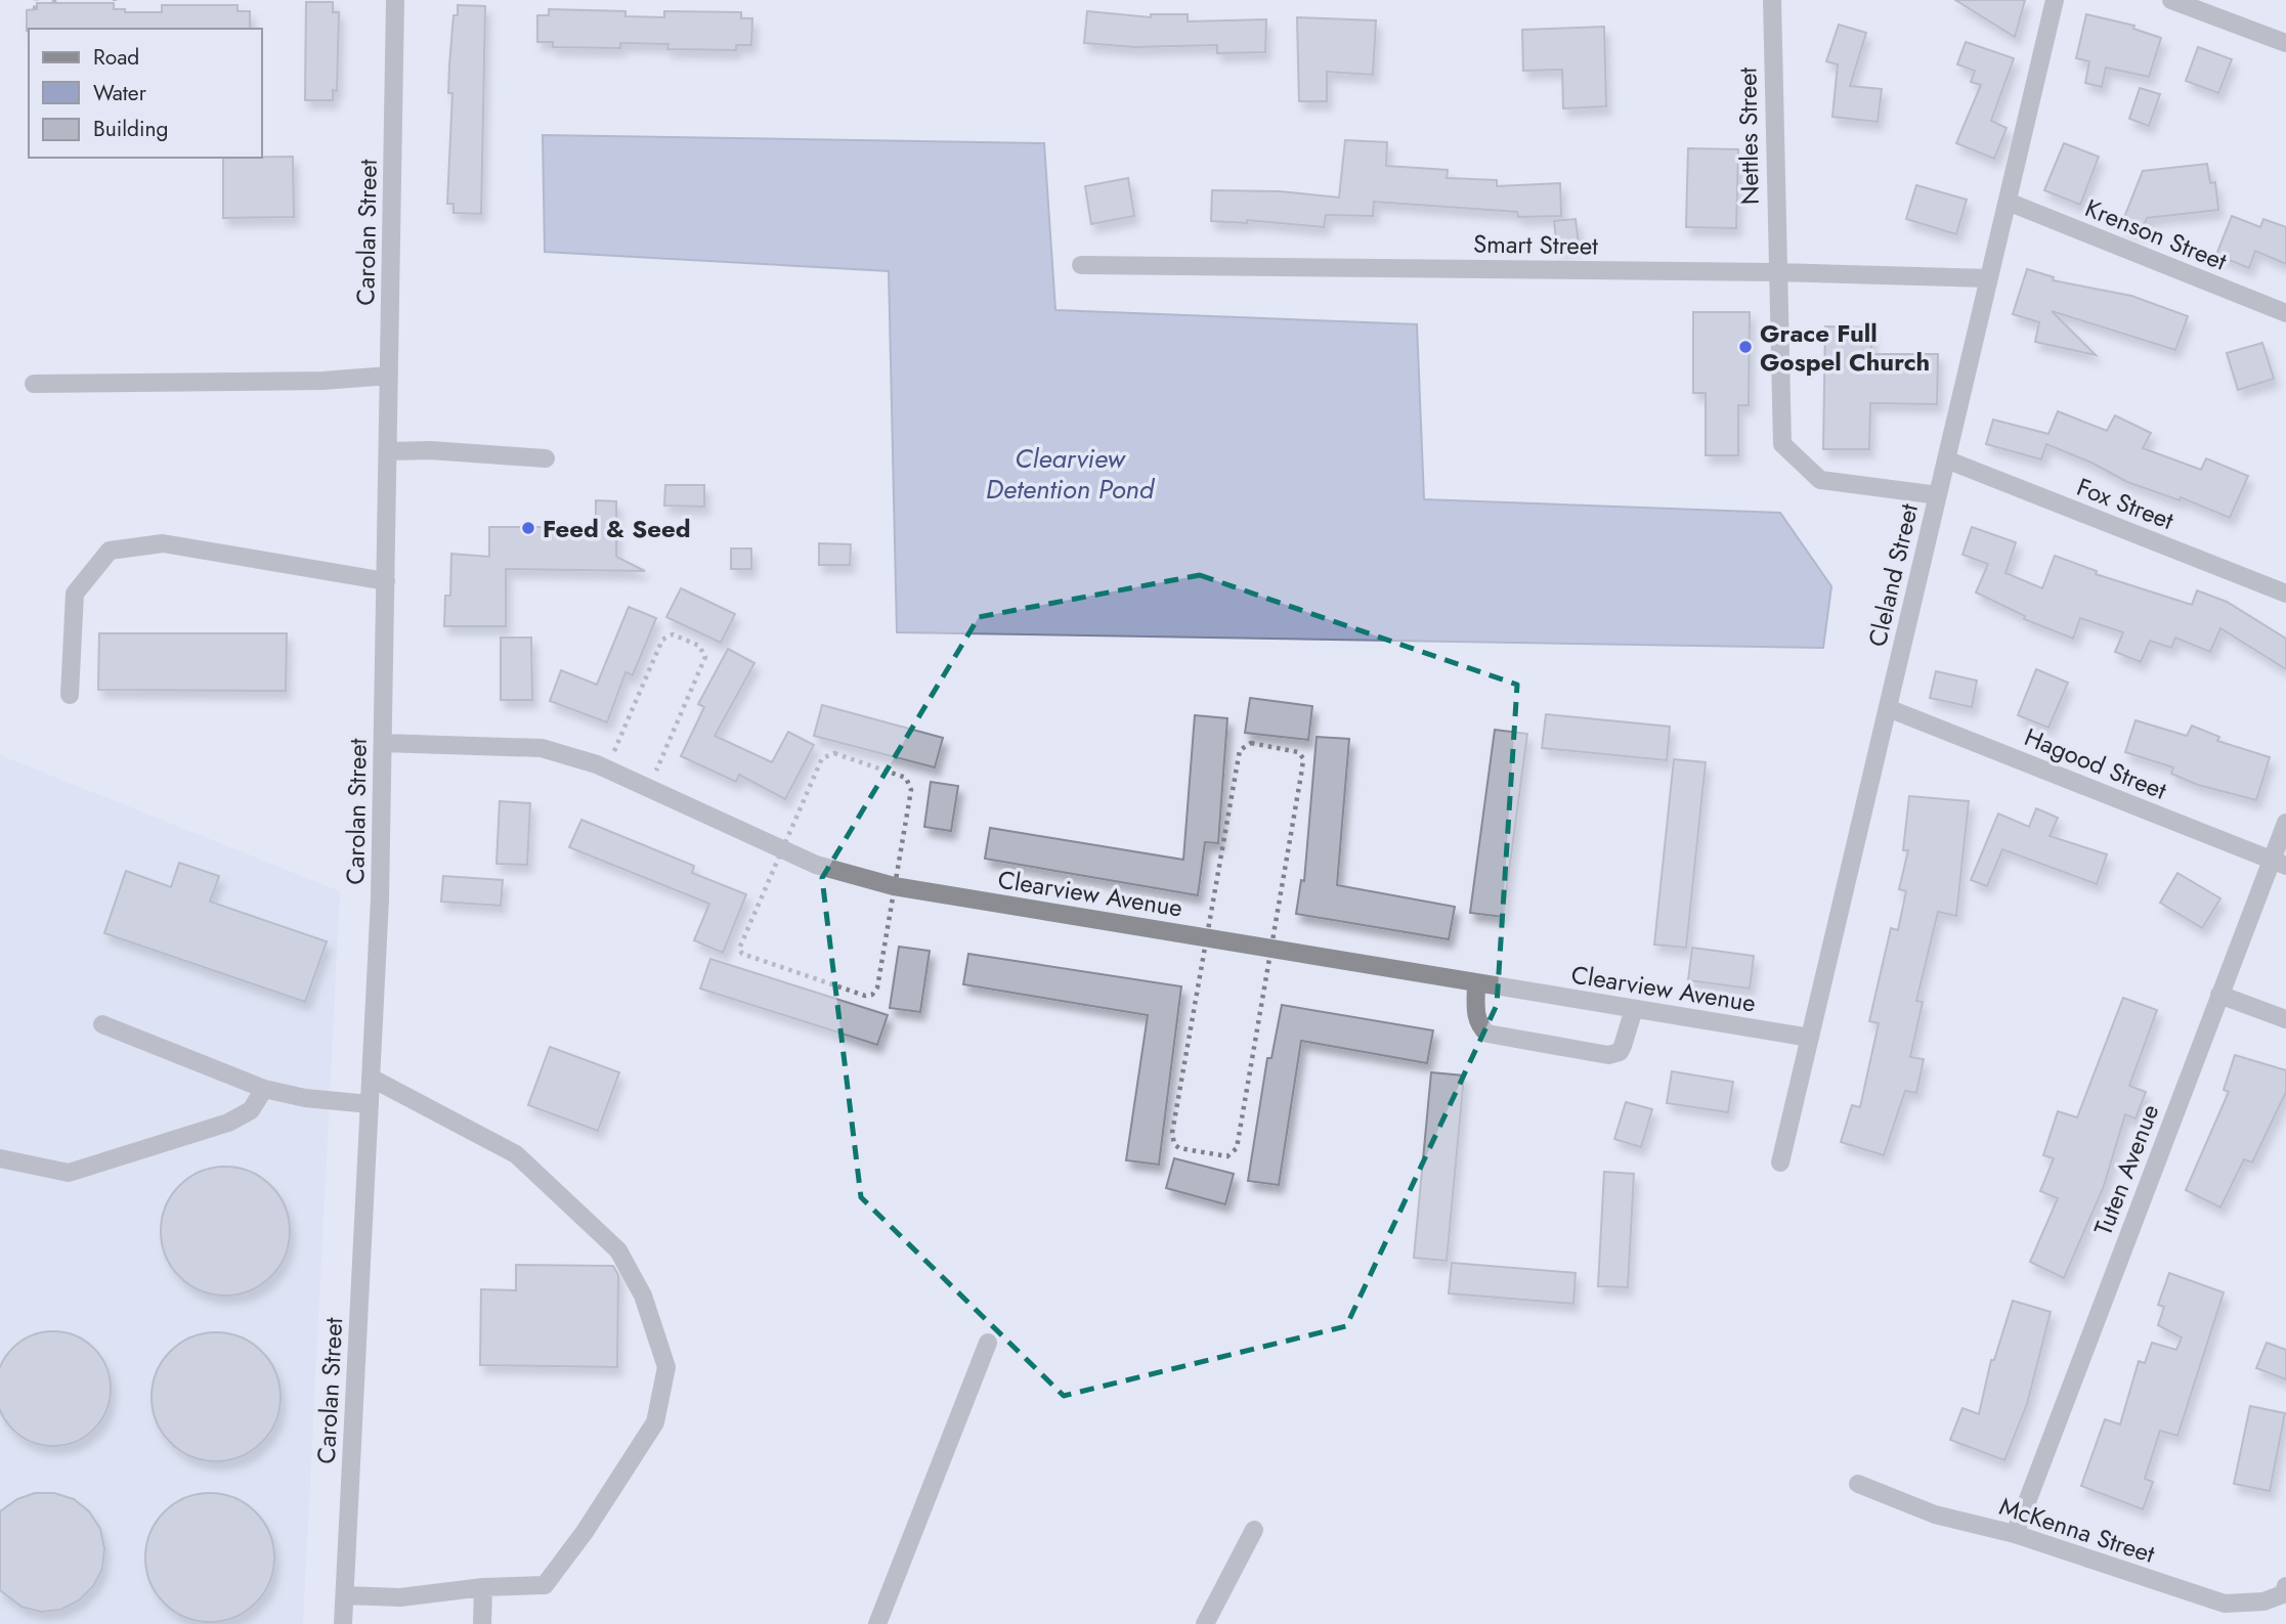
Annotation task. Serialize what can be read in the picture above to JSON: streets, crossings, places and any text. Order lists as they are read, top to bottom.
{
  "streets": {
    "street": [
      "Nettles Street",
      "Carolan Street",
      "Krenson Street",
      "Smart Street",
      "Fox Street",
      "Cleland Street",
      "Hagood Street",
      "Clearview Avenue",
      "Tuten Avenue",
      "McKenna Street"
    ]
  },
  "crossings": [
    ["Nettles Street", "Smart Street"],
    ["Nettles Street", "Cleland Street"],
    ["Carolan Street", "Clearview Avenue"],
    ["Krenson Street", "Cleland Street"],
    ["Smart Street", "Cleland Street"],
    ["Fox Street", "Cleland Street"],
    ["Cleland Street", "Hagood Street"],
    ["Cleland Street", "Clearview Avenue"],
    ["Hagood Street", "Tuten Avenue"],
    ["Tuten Avenue", "McKenna Street"]
  ],
  "water": ["Clearview Detention Pond"],
  "places": ["Grace Full Gospel Church", "Feed & Seed"],
  "legend": ["Road", "Water", "Building"]
}
